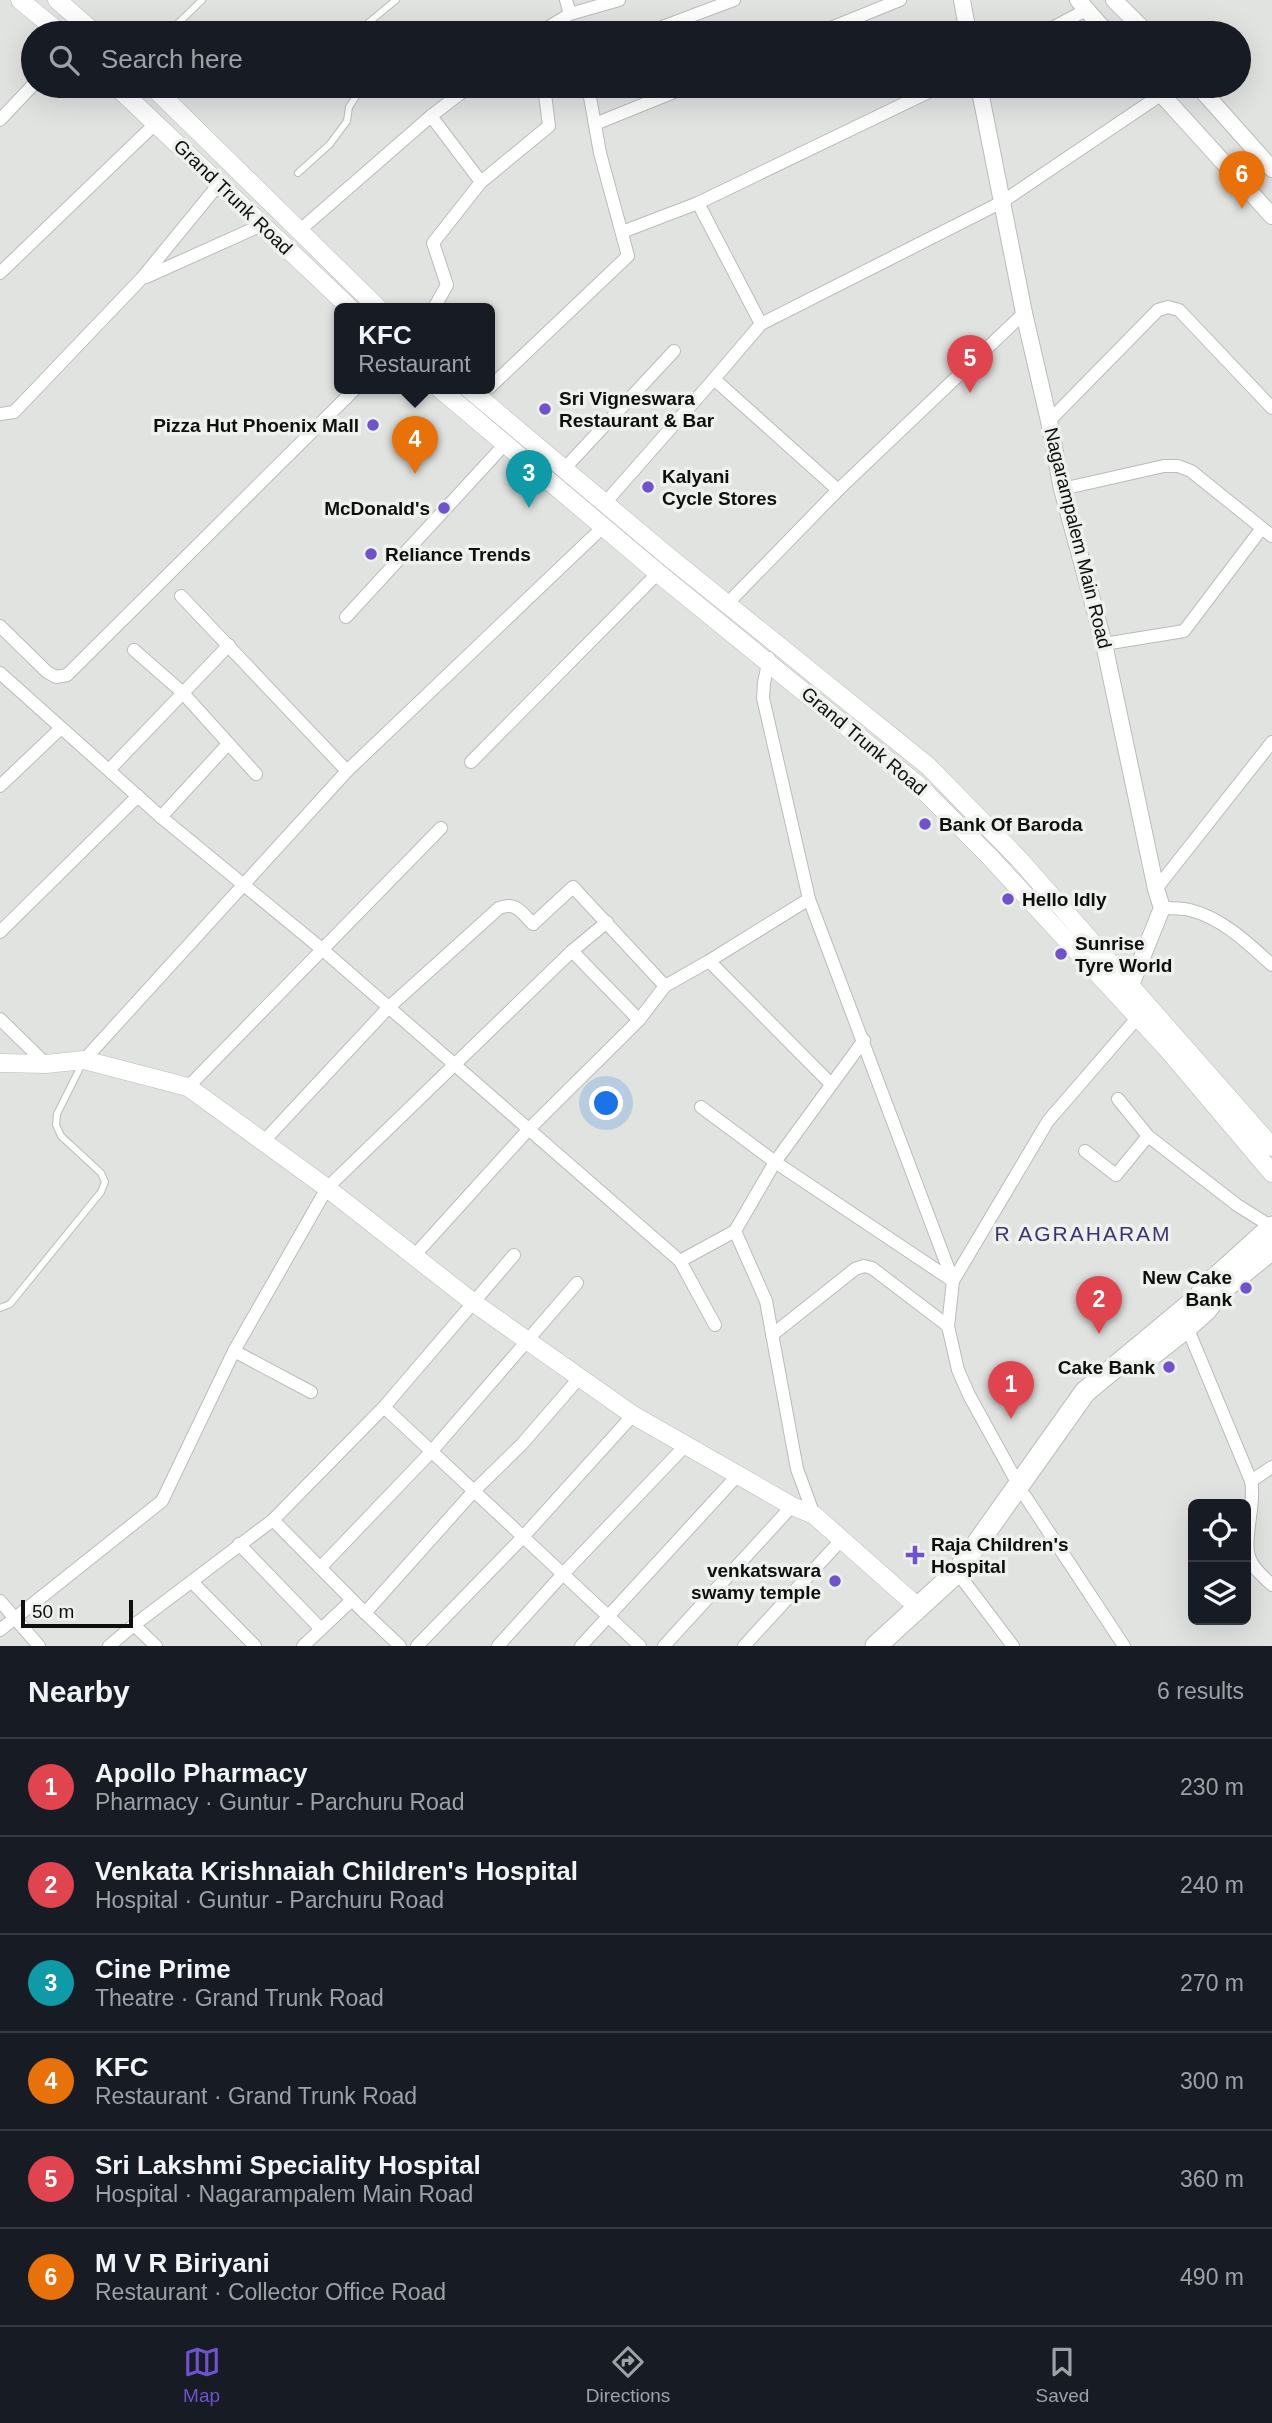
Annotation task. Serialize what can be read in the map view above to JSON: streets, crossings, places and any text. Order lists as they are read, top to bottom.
{
  "streets": {
    "main road": ["Grand Trunk Road"],
    "street": ["Nagarampalem Main Road"]
  },
  "districts": ["R AGRAHARAM"],
  "places": {
    "other": [
      "Sri Vigneswara Restaurant & Bar",
      "Pizza Hut Phoenix Mall",
      "Kalyani Cycle Stores",
      "McDonald's",
      "Reliance Trends",
      "Bank Of Baroda",
      "Hello Idly",
      "Sunrise Tyre World",
      "New Cake Bank",
      "Cake Bank",
      "venkatswara swamy temple"
    ],
    "health": ["Raja Children's Hospital"]
  },
  "scale_bar": "50 m",
  "page": {
    "search": "Search here",
    "pins": [
      "6",
      "5",
      "4",
      "3",
      "2",
      "1"
    ],
    "popup": ["KFC", "Restaurant"],
    "scale": "50 m",
    "heading": ["Nearby", "6 results"],
    "list": [
      {
        "mark": "1",
        "name": "Apollo Pharmacy",
        "note": "Pharmacy · Guntur - Parchuru Road",
        "value": "230 m"
      },
      {
        "mark": "2",
        "name": "Venkata Krishnaiah Children's Hospital",
        "note": "Hospital · Guntur - Parchuru Road",
        "value": "240 m"
      },
      {
        "mark": "3",
        "name": "Cine Prime",
        "note": "Theatre · Grand Trunk Road",
        "value": "270 m"
      },
      {
        "mark": "4",
        "name": "KFC",
        "note": "Restaurant · Grand Trunk Road",
        "value": "300 m"
      },
      {
        "mark": "5",
        "name": "Sri Lakshmi Speciality Hospital",
        "note": "Hospital · Nagarampalem Main Road",
        "value": "360 m"
      },
      {
        "mark": "6",
        "name": "M V R Biriyani",
        "note": "Restaurant · Collector Office Road",
        "value": "490 m"
      }
    ],
    "nav": ["Map", "Directions", "Saved"]
  }
}
